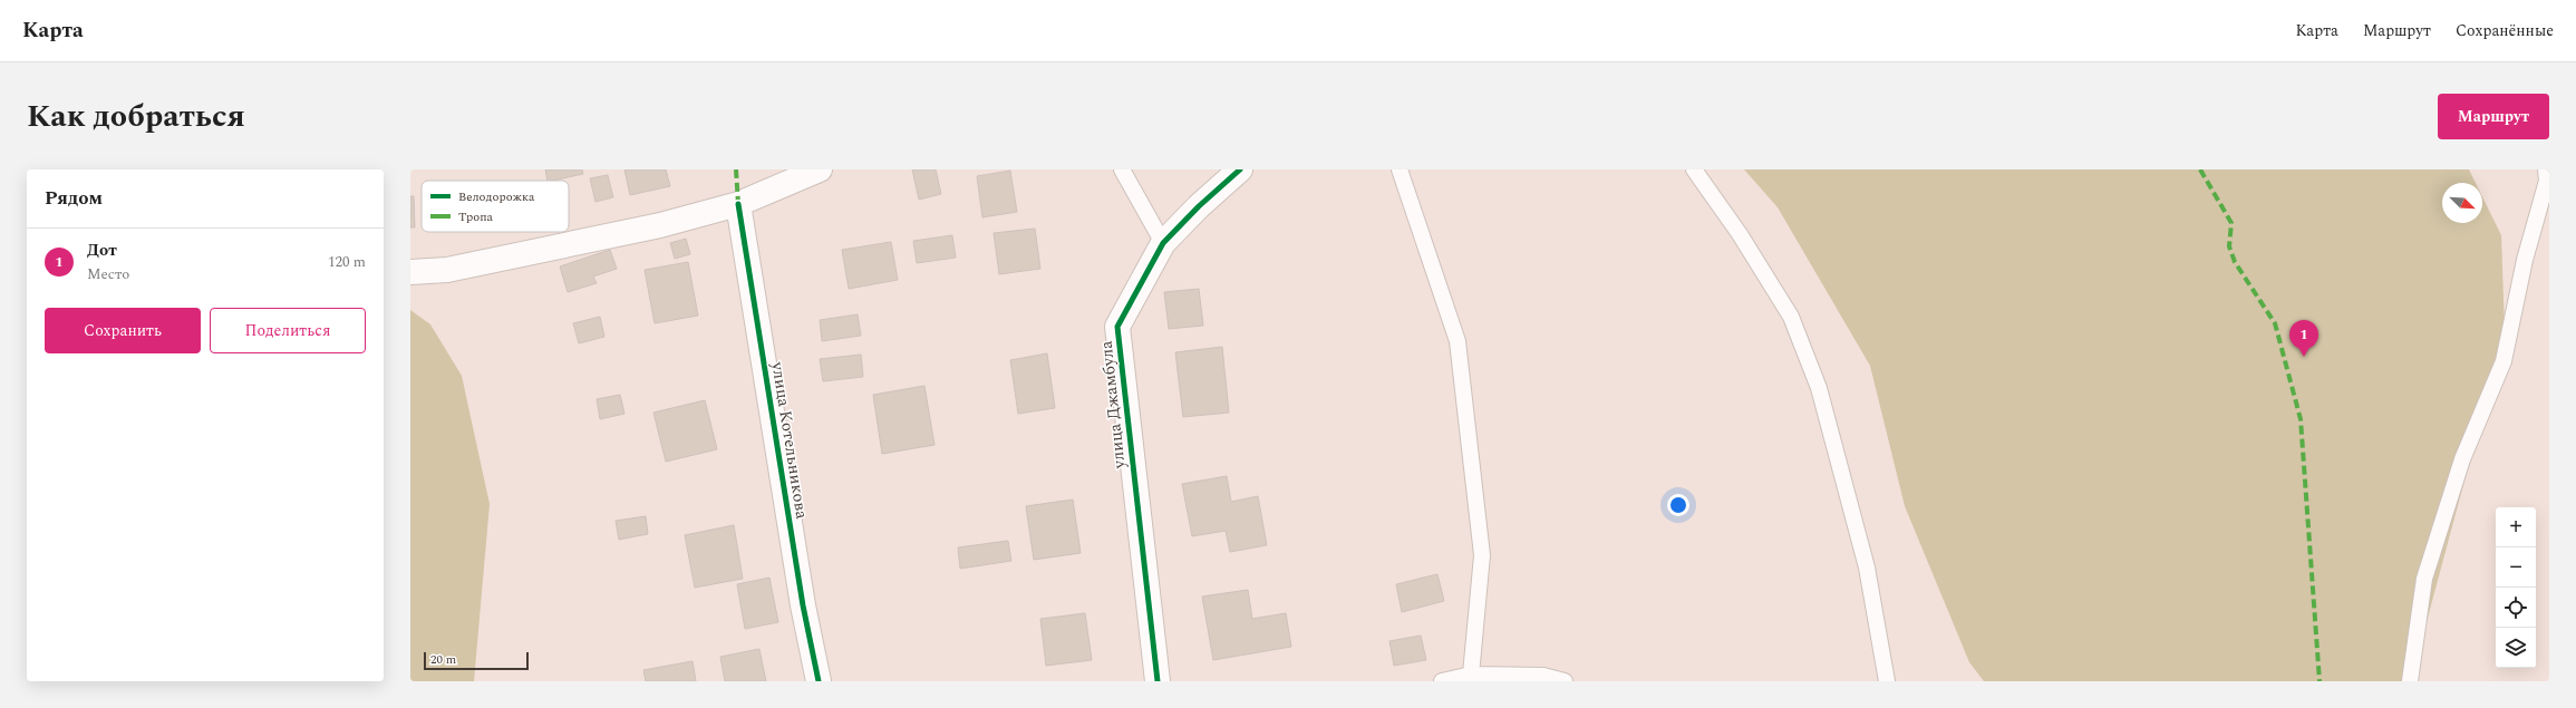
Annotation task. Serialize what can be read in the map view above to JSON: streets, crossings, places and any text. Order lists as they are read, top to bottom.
{
  "streets": {
    "street": ["улица Джамбула", "улица Котельникова"]
  },
  "legend": ["Велодорожка", "Тропа"],
  "scale_bar": "20 m",
  "north": "bottom right",
  "page": {
    "header": "Карта",
    "nav": ["Карта", "Маршрут", "Сохранённые"],
    "title": "Как добраться",
    "buttons": [
      "Маршрут",
      ["Сохранить", "Поделиться"]
    ],
    "heading": "Рядом",
    "list": [
      {
        "mark": "1",
        "name": "Дот",
        "note": "Место",
        "value": "120 m"
      }
    ],
    "pins": "1",
    "map_buttons": ["+", "−"],
    "scale": "20 m"
  }
}
